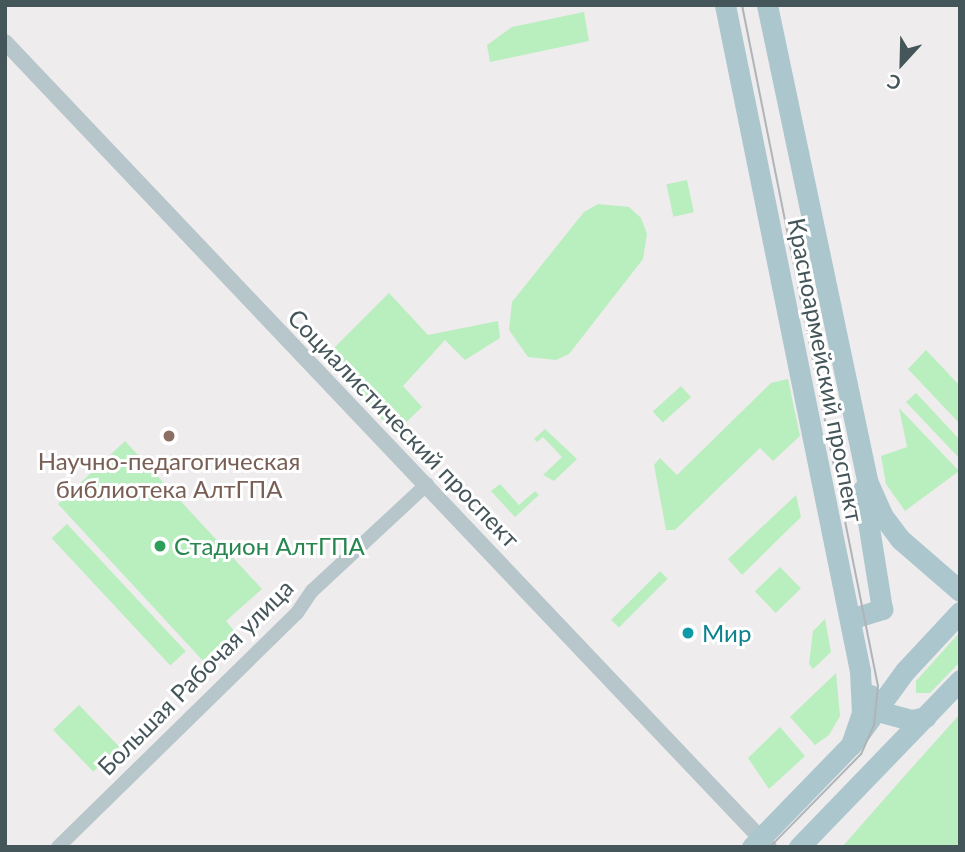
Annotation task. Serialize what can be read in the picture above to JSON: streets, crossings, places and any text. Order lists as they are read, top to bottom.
{
  "streets": {
    "main road": ["Красноармейский проспект"],
    "street": ["Социалистический проспект", "Большая Рабочая улица"]
  },
  "crossings": [
    ["Социалистический проспект", "Большая Рабочая улица"]
  ],
  "places": ["Научно-педагогическая библиотека АлтГПА", "Стадион АлтГПА", "Мир"],
  "north": "bottom"
}
